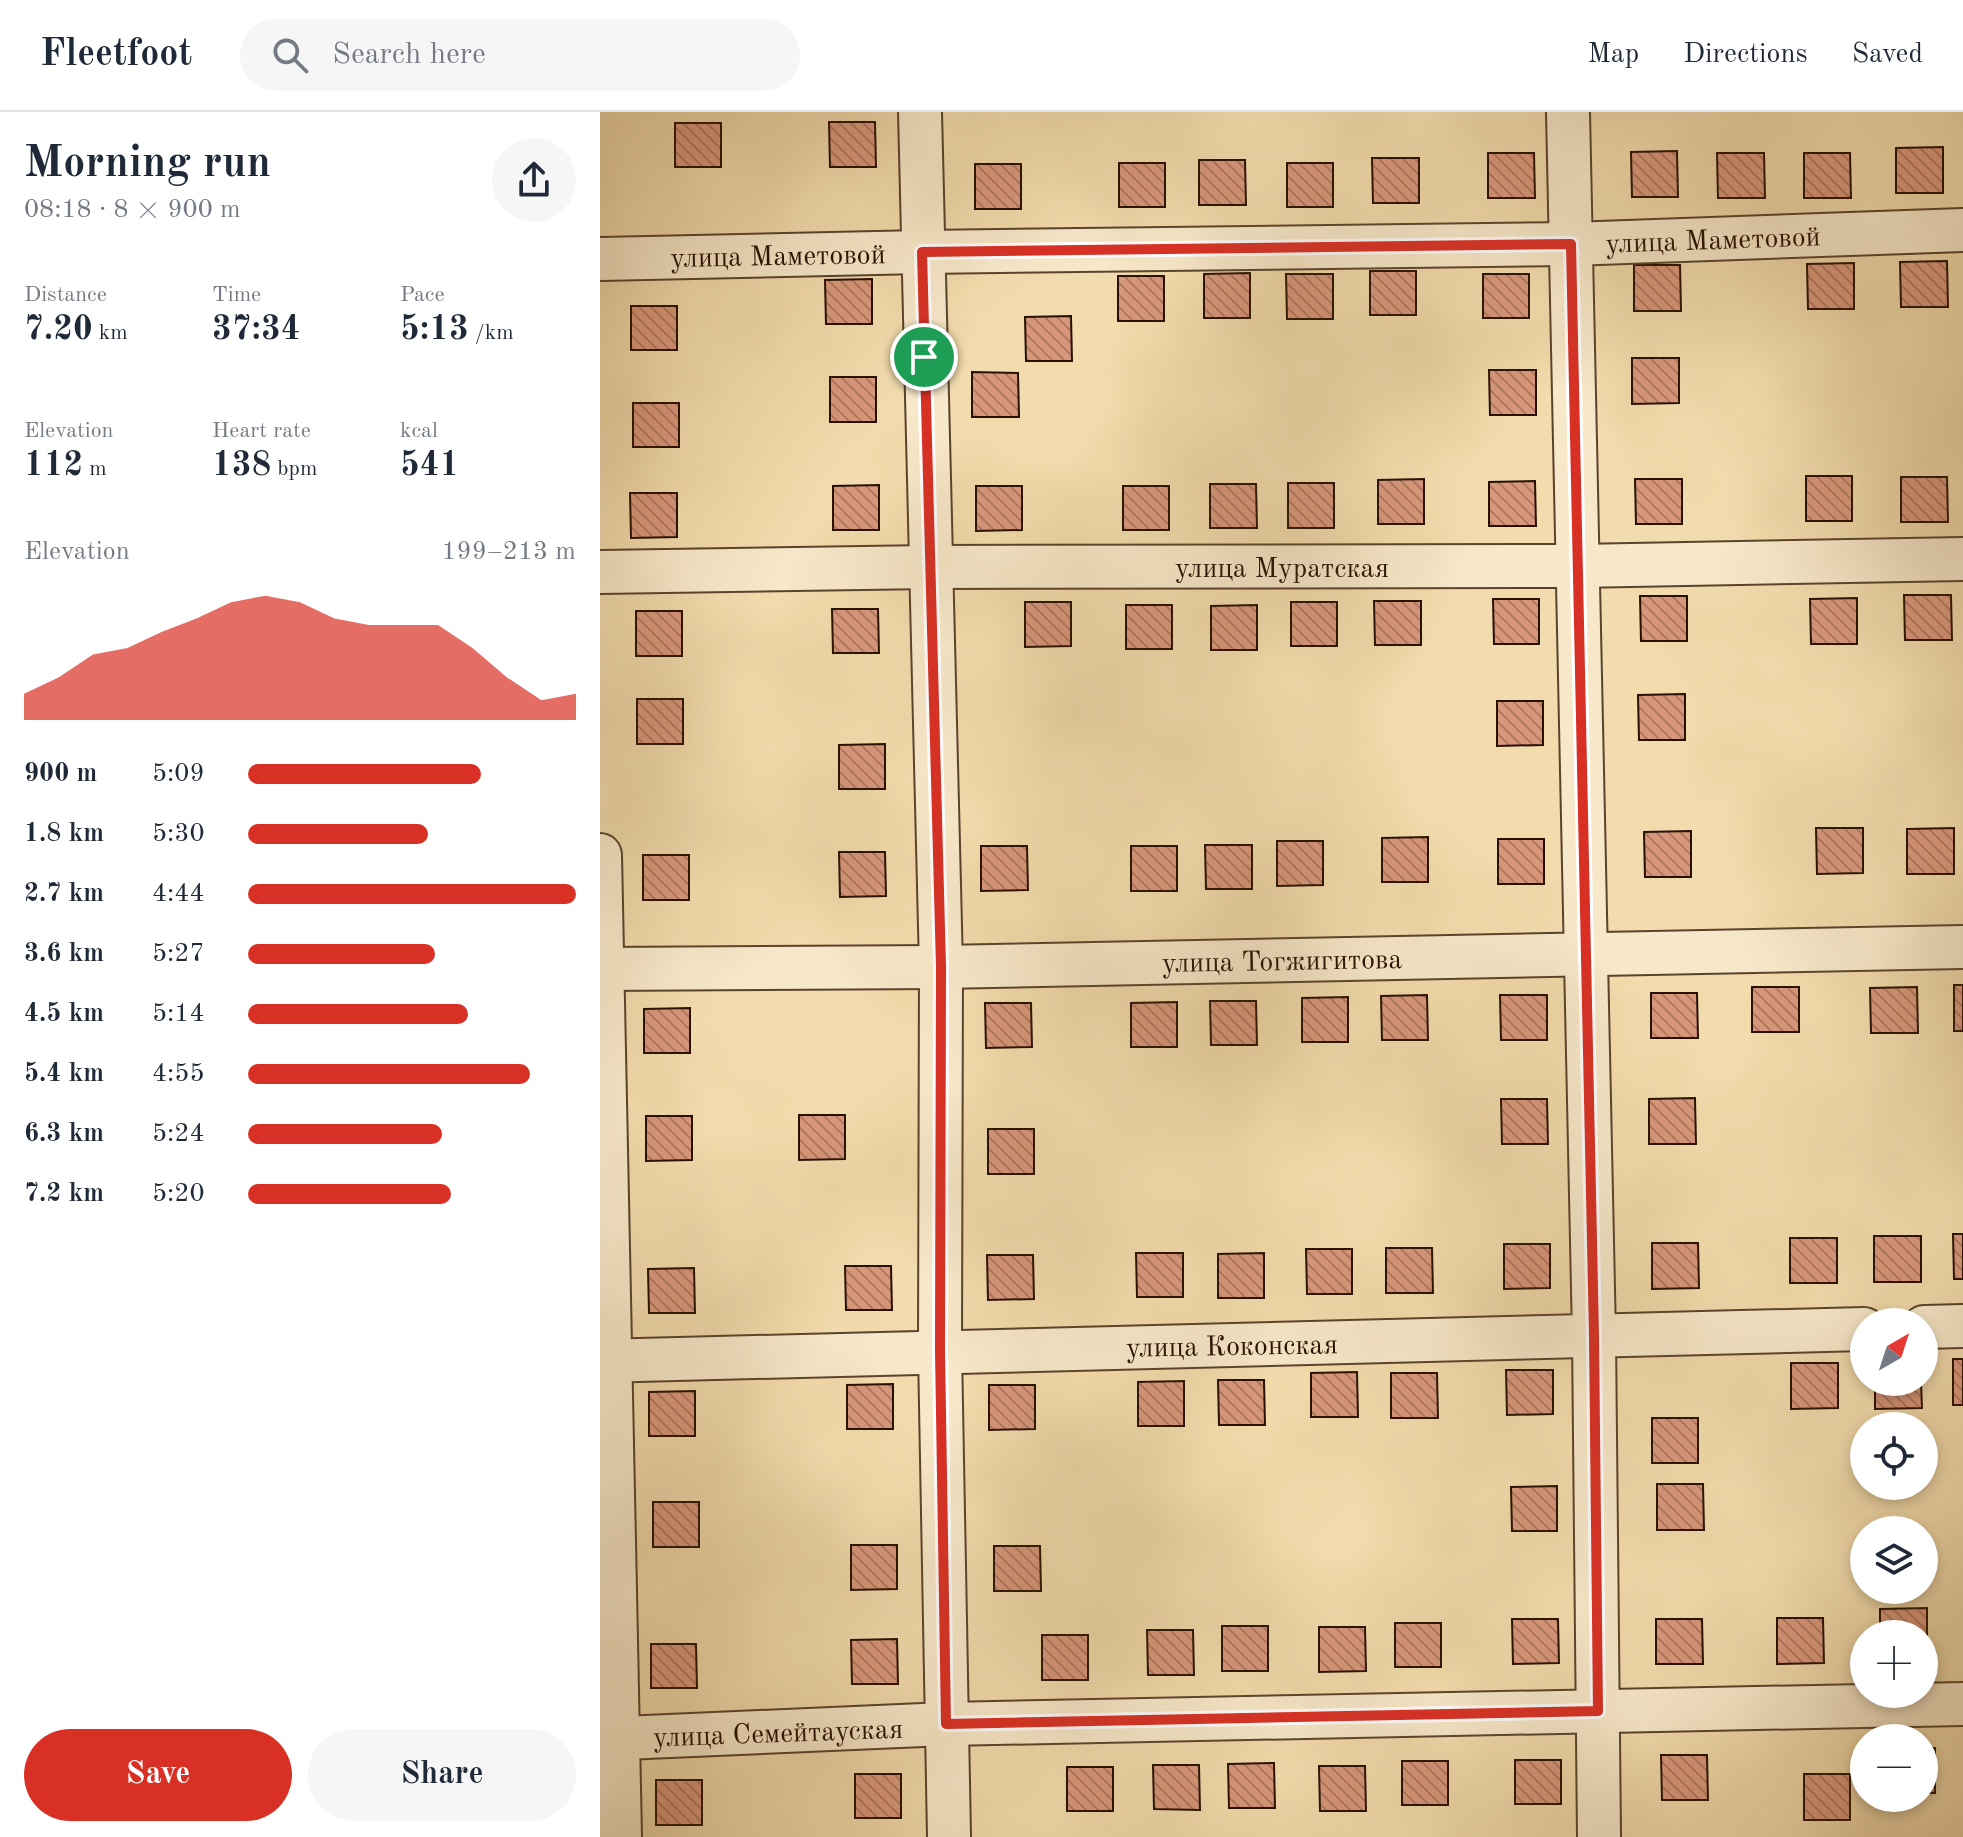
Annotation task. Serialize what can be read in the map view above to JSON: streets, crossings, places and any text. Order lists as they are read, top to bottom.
{
  "streets": {
    "street": [
      "улица Маметовой",
      "улица Муратская",
      "улица Тогжигитова",
      "улица Коконская",
      "улица Семейтауская"
    ]
  },
  "north": "top right",
  "page": {
    "header": "Fleetfoot",
    "search": "Search here",
    "nav": ["Map", "Directions", "Saved"],
    "heading": ["Morning run", "08:18 · 8 × 900 m"],
    "stats": [
      ["Distance", "7.20 km"],
      ["Time", "37:34"],
      ["Pace", "5:13 /km"],
      ["Elevation", "112 m"],
      ["Heart rate", "138 bpm"],
      ["kcal", "541"]
    ],
    "chart": ["Elevation", "199–213 m"],
    "list": [
      {
        "name": "900 m",
        "note": "5:09"
      },
      {
        "name": "1.8 km",
        "note": "5:30"
      },
      {
        "name": "2.7 km",
        "note": "4:44"
      },
      {
        "name": "3.6 km",
        "note": "5:27"
      },
      {
        "name": "4.5 km",
        "note": "5:14"
      },
      {
        "name": "5.4 km",
        "note": "4:55"
      },
      {
        "name": "6.3 km",
        "note": "5:24"
      },
      {
        "name": "7.2 km",
        "note": "5:20"
      }
    ],
    "map_buttons": ["+", "−"],
    "buttons": ["Save", "Share"]
  }
}
